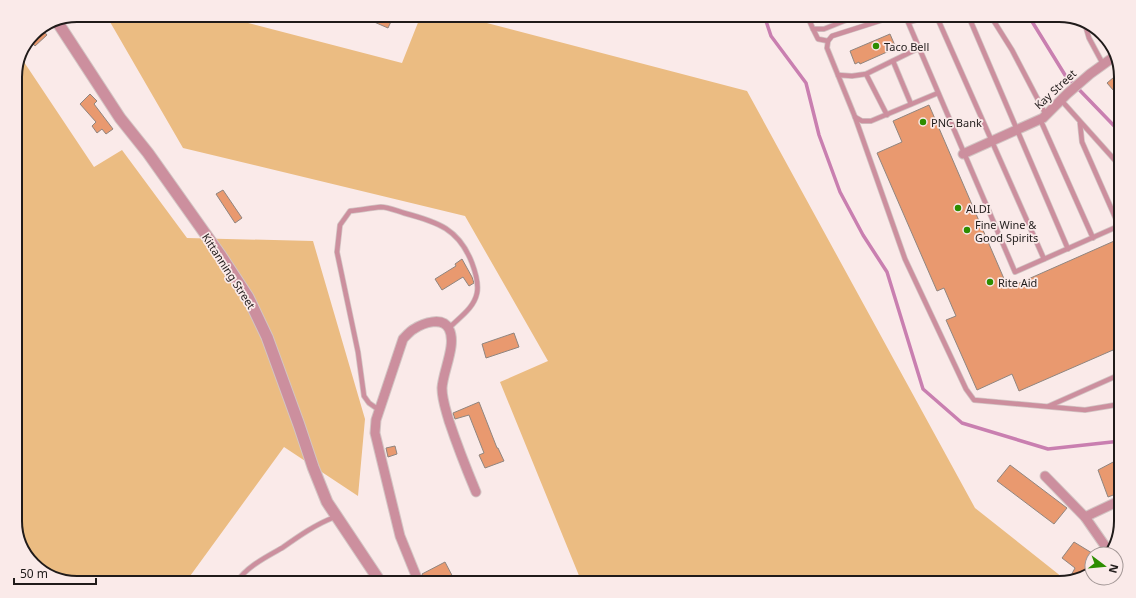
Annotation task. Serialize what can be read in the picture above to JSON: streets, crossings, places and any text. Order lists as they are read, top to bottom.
{
  "streets": {
    "street": ["Kay Street", "Kittanning Street"]
  },
  "places": [
    "Taco Bell",
    "PNC Bank",
    "ALDI",
    "Fine Wine & Good Spirits",
    "Rite Aid"
  ],
  "scale_bar": "50 m",
  "north": "right"
}
